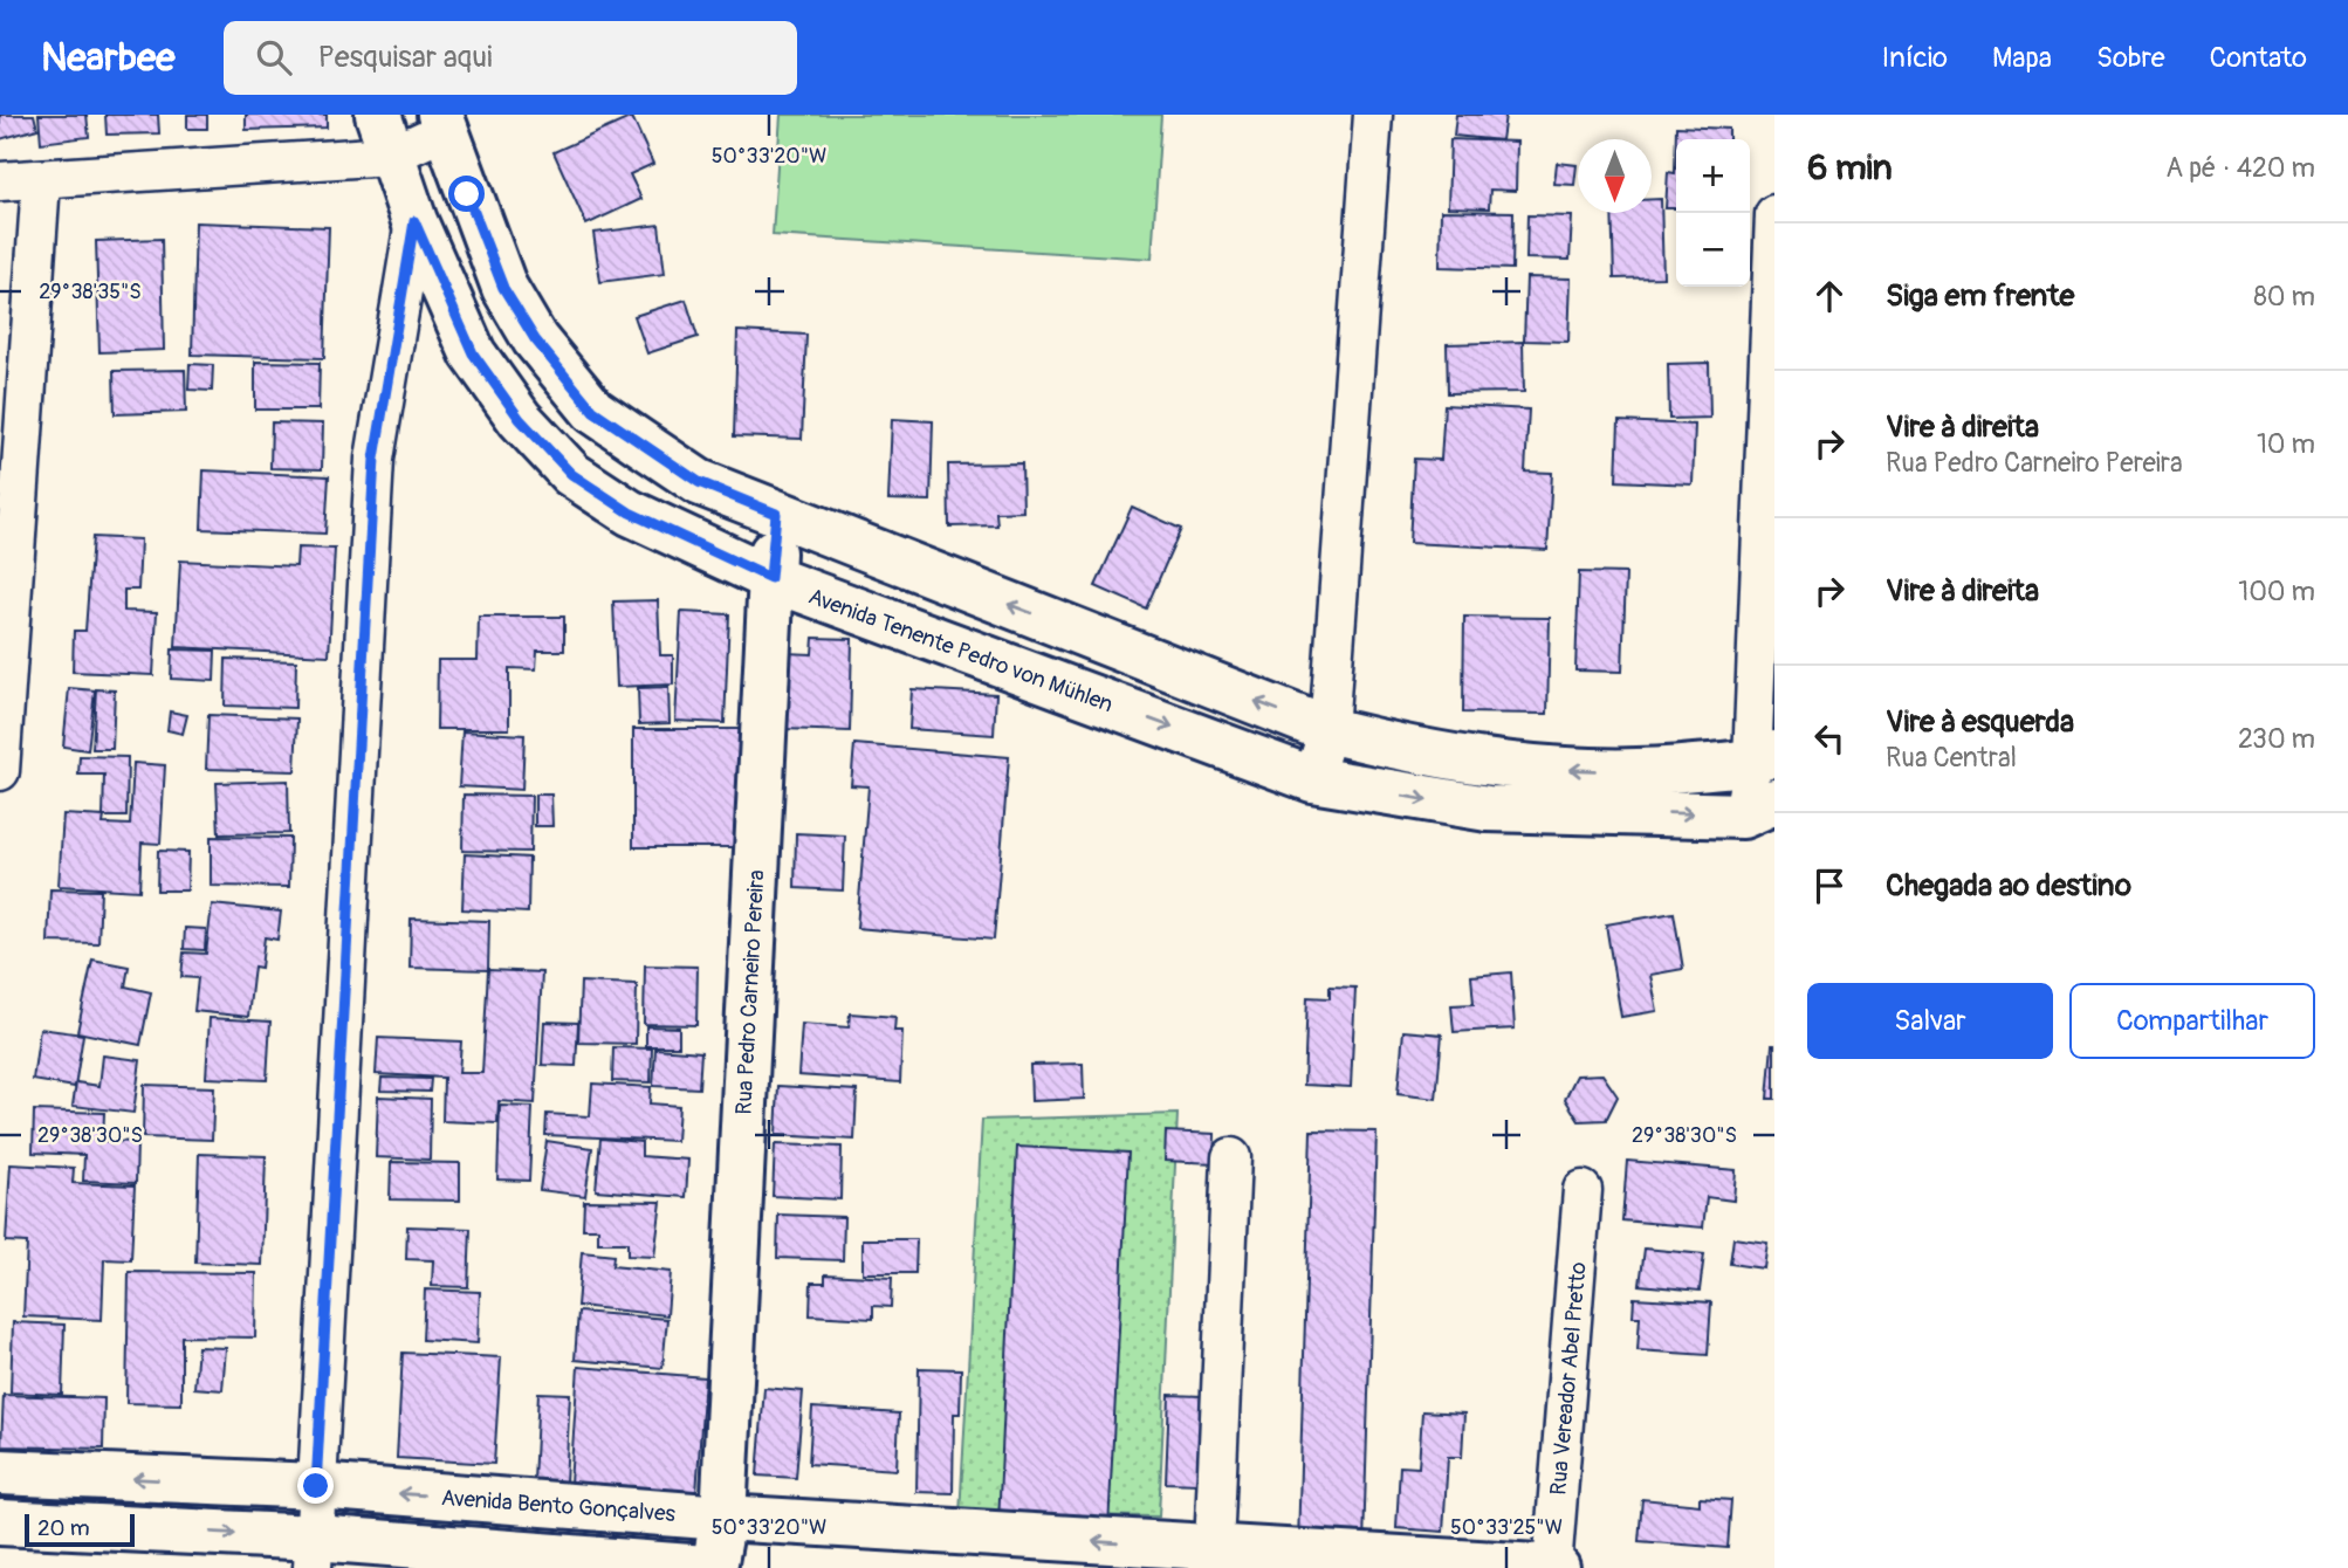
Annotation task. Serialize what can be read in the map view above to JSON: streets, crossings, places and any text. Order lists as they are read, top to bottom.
{
  "streets": {
    "main road": ["Avenida Tenente Pedro von Mühlen", "Rua Pedro Carneiro Pereira", "Avenida Bento Gonçalves"],
    "street": ["Rua Vereador Abel Pretto"]
  },
  "crossings": [
    ["Avenida Tenente Pedro von Mühlen", "Rua Pedro Carneiro Pereira"],
    ["Rua Pedro Carneiro Pereira", "Avenida Bento Gonçalves"],
    ["Rua Vereador Abel Pretto", "Avenida Bento Gonçalves"]
  ],
  "scale_bar": "20 m",
  "north": "bottom",
  "page": {
    "header": "Nearbee",
    "search": "Pesquisar aqui",
    "nav": [
      "Início",
      "Mapa",
      "Sobre",
      "Contato"
    ],
    "heading": ["6 min", "A pé · 420 m"],
    "map_buttons": ["+", "−"],
    "list": [
      ["Siga em frente", "80 m"],
      ["Vire à direita", "Rua Pedro Carneiro Pereira", "10 m"],
      ["Vire à direita", "100 m"],
      ["Vire à esquerda", "Rua Central", "230 m"],
      "Chegada ao destino"
    ],
    "buttons": ["Salvar", "Compartilhar"],
    "scale": "20 m"
  },
  "coordinates": [
    "50°33'20\"W",
    "29°38'35\"S",
    "29°38'30\"S",
    "50°33'25\"W"
  ]
}
